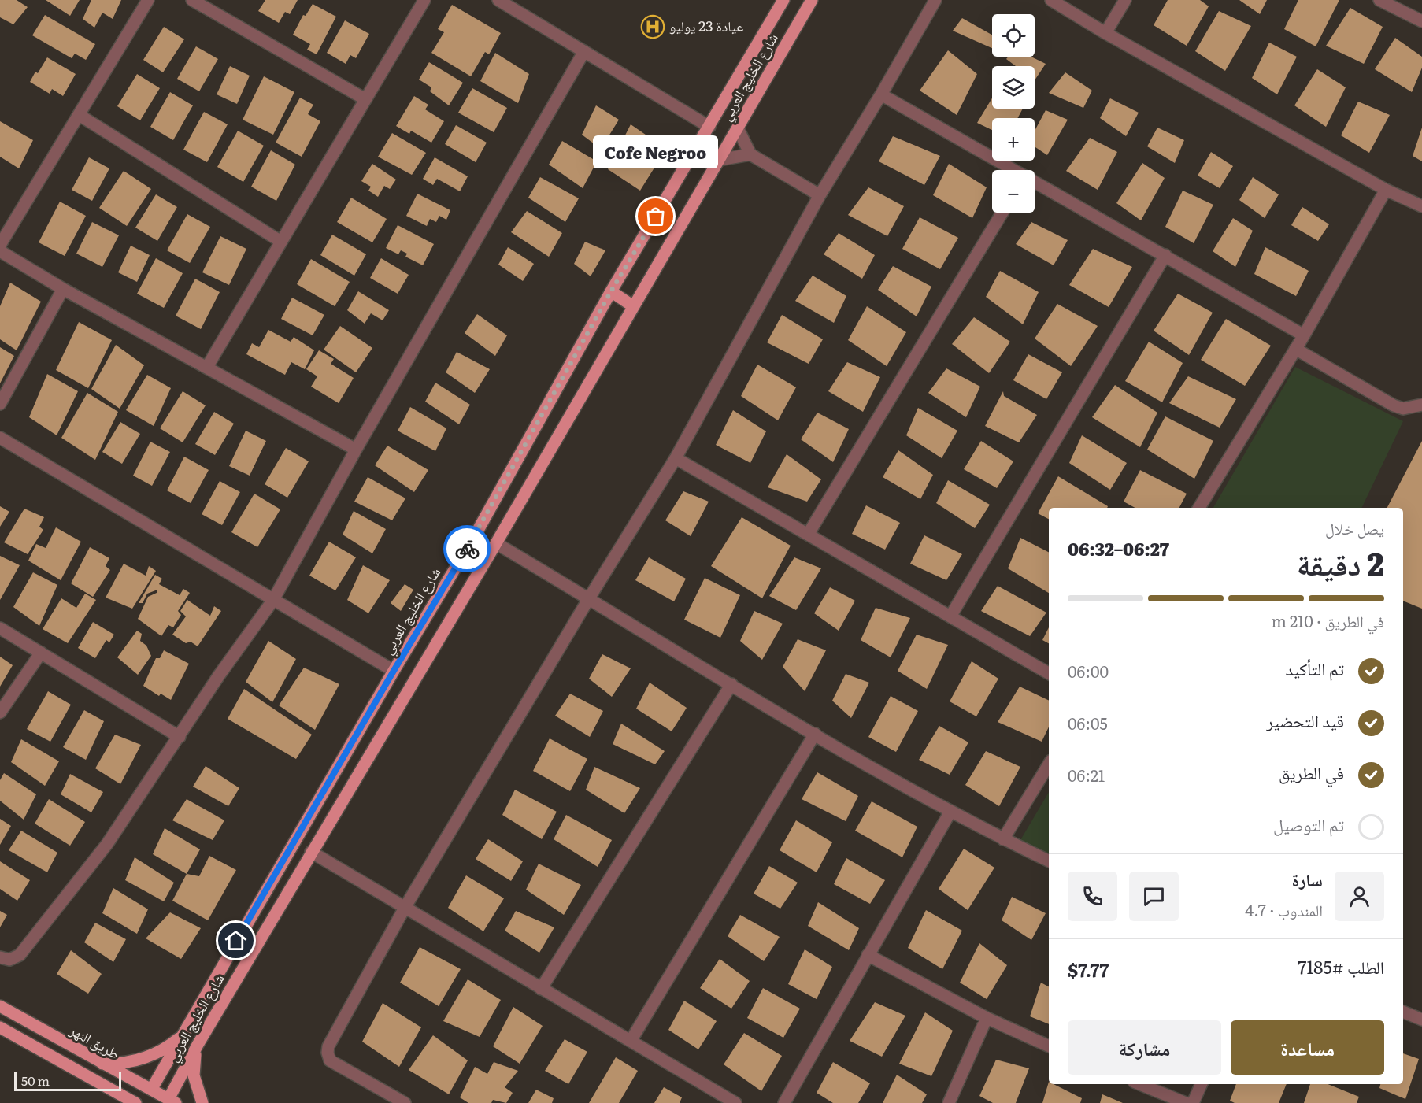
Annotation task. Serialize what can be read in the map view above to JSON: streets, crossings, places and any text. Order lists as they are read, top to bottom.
{
  "streets": {
    "main road": ["شارع الخليج العربي", "طريق النهر"]
  },
  "crossings": [
    ["شارع الخليج العربي", "طريق النهر"]
  ],
  "places": {
    "hospital": ["عيادة 23 يوليو"],
    "other": ["Cofe Negroo"]
  },
  "scale_bar": "50 m",
  "page": {
    "map_buttons": ["+", "−"],
    "bubble": "Cofe Negroo",
    "heading": ["2 دقيقة", "يصل خلال", "06:27–06:32"],
    "panel": [
      "سارة",
      "المندوب · 4.7",
      "الطلب #7185",
      "$7.77"
    ],
    "bar": "في الطريق · 210 m",
    "list": [
      ["تم التأكيد", "06:00"],
      ["قيد التحضير", "06:05"],
      ["في الطريق", "06:21"],
      "تم التوصيل"
    ],
    "buttons": ["مساعدة", "مشاركة"],
    "scale": "50 m"
  }
}
